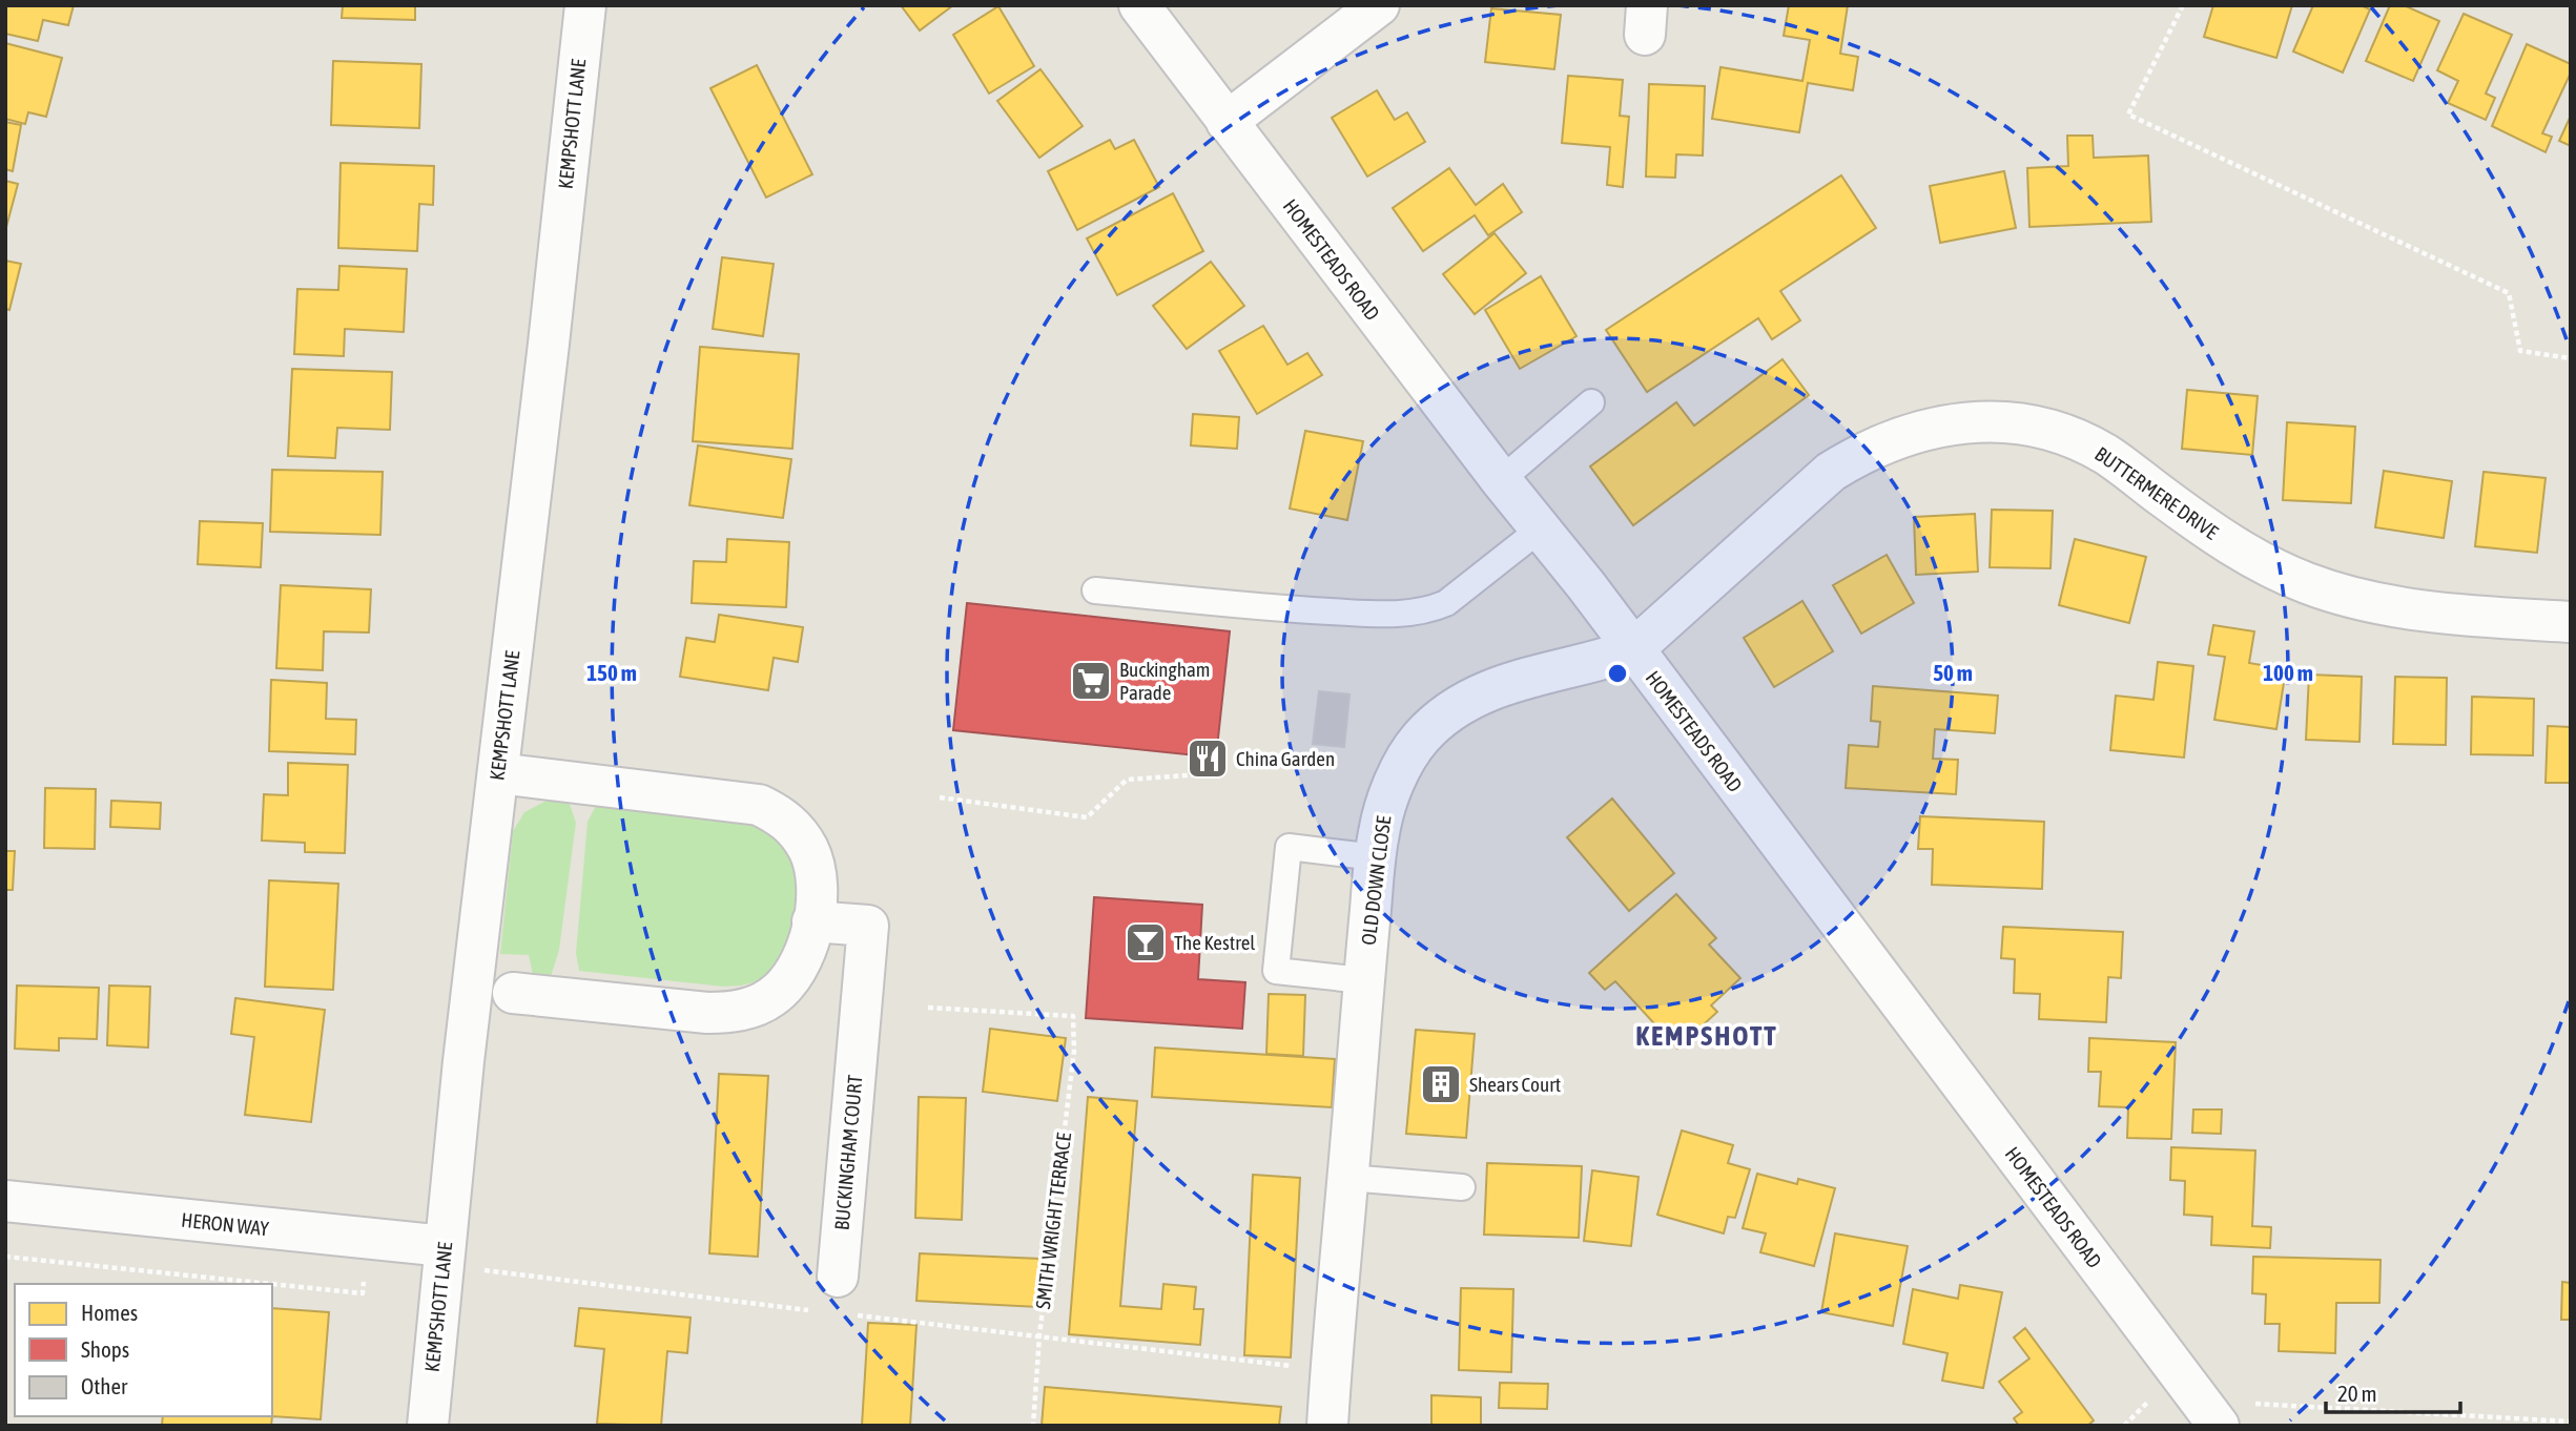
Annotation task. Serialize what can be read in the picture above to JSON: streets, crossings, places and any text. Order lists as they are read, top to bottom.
{
  "streets": {
    "street": [
      "KEMPSHOTT LANE",
      "HOMESTEADS ROAD",
      "BUTTERMERE DRIVE",
      "OLD DOWN CLOSE",
      "BUCKINGHAM COURT",
      "HERON WAY"
    ],
    "path": ["SMITH WRIGHT TERRACE"]
  },
  "crossings": [
    ["KEMPSHOTT LANE", "HERON WAY"],
    ["HOMESTEADS ROAD", "BUTTERMERE DRIVE"],
    ["HOMESTEADS ROAD", "OLD DOWN CLOSE"],
    ["BUTTERMERE DRIVE", "OLD DOWN CLOSE"]
  ],
  "districts": ["KEMPSHOTT"],
  "places": {
    "supermarket": ["Buckingham Parade"],
    "restaurant": ["China Garden"],
    "bar": ["The Kestrel"],
    "building": ["Shears Court"]
  },
  "legend": ["Homes", "Shops", "Other"],
  "scale_bar": "20 m",
  "rings": ["50 m", "100 m", "150 m"]
}
